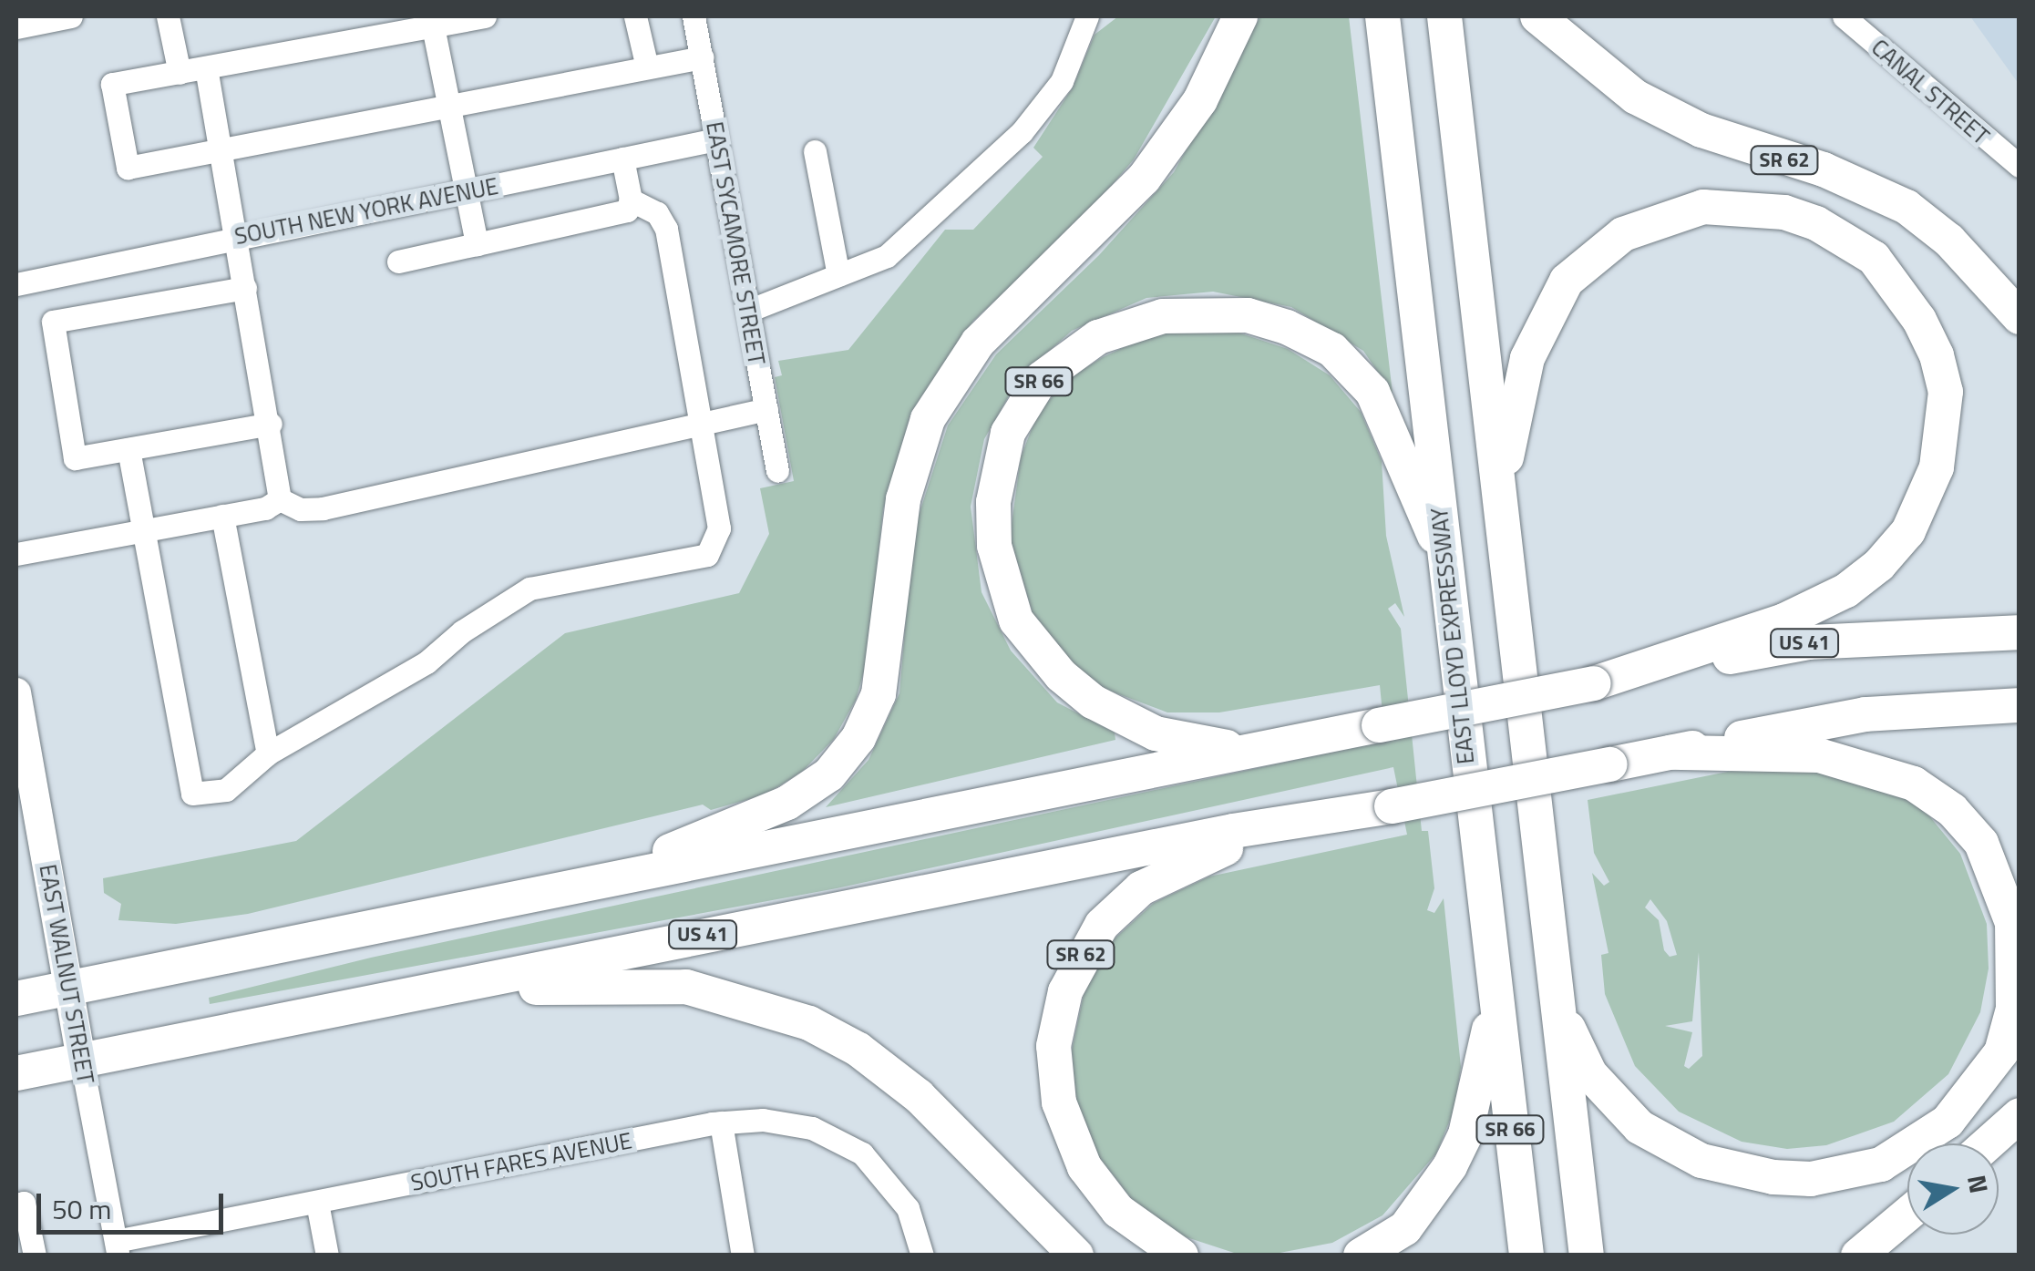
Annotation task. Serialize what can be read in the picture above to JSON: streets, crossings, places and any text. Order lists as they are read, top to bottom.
{
  "streets": {
    "highway": [
      "SR 62",
      "SR 66",
      "EAST LLOYD EXPRESSWAY",
      "US 41"
    ],
    "main road": ["EAST WALNUT STREET"],
    "street": [
      "CANAL STREET",
      "SOUTH NEW YORK AVENUE",
      "EAST SYCAMORE STREET",
      "SOUTH FARES AVENUE"
    ]
  },
  "crossings": [
    ["SR 62", "US 41"],
    ["SOUTH NEW YORK AVENUE", "EAST SYCAMORE STREET"],
    ["SR 66", "EAST LLOYD EXPRESSWAY"],
    ["SR 66", "US 41"],
    ["US 41", "EAST WALNUT STREET"],
    ["EAST WALNUT STREET", "SOUTH FARES AVENUE"]
  ],
  "scale_bar": "50 m",
  "north": "right"
}
